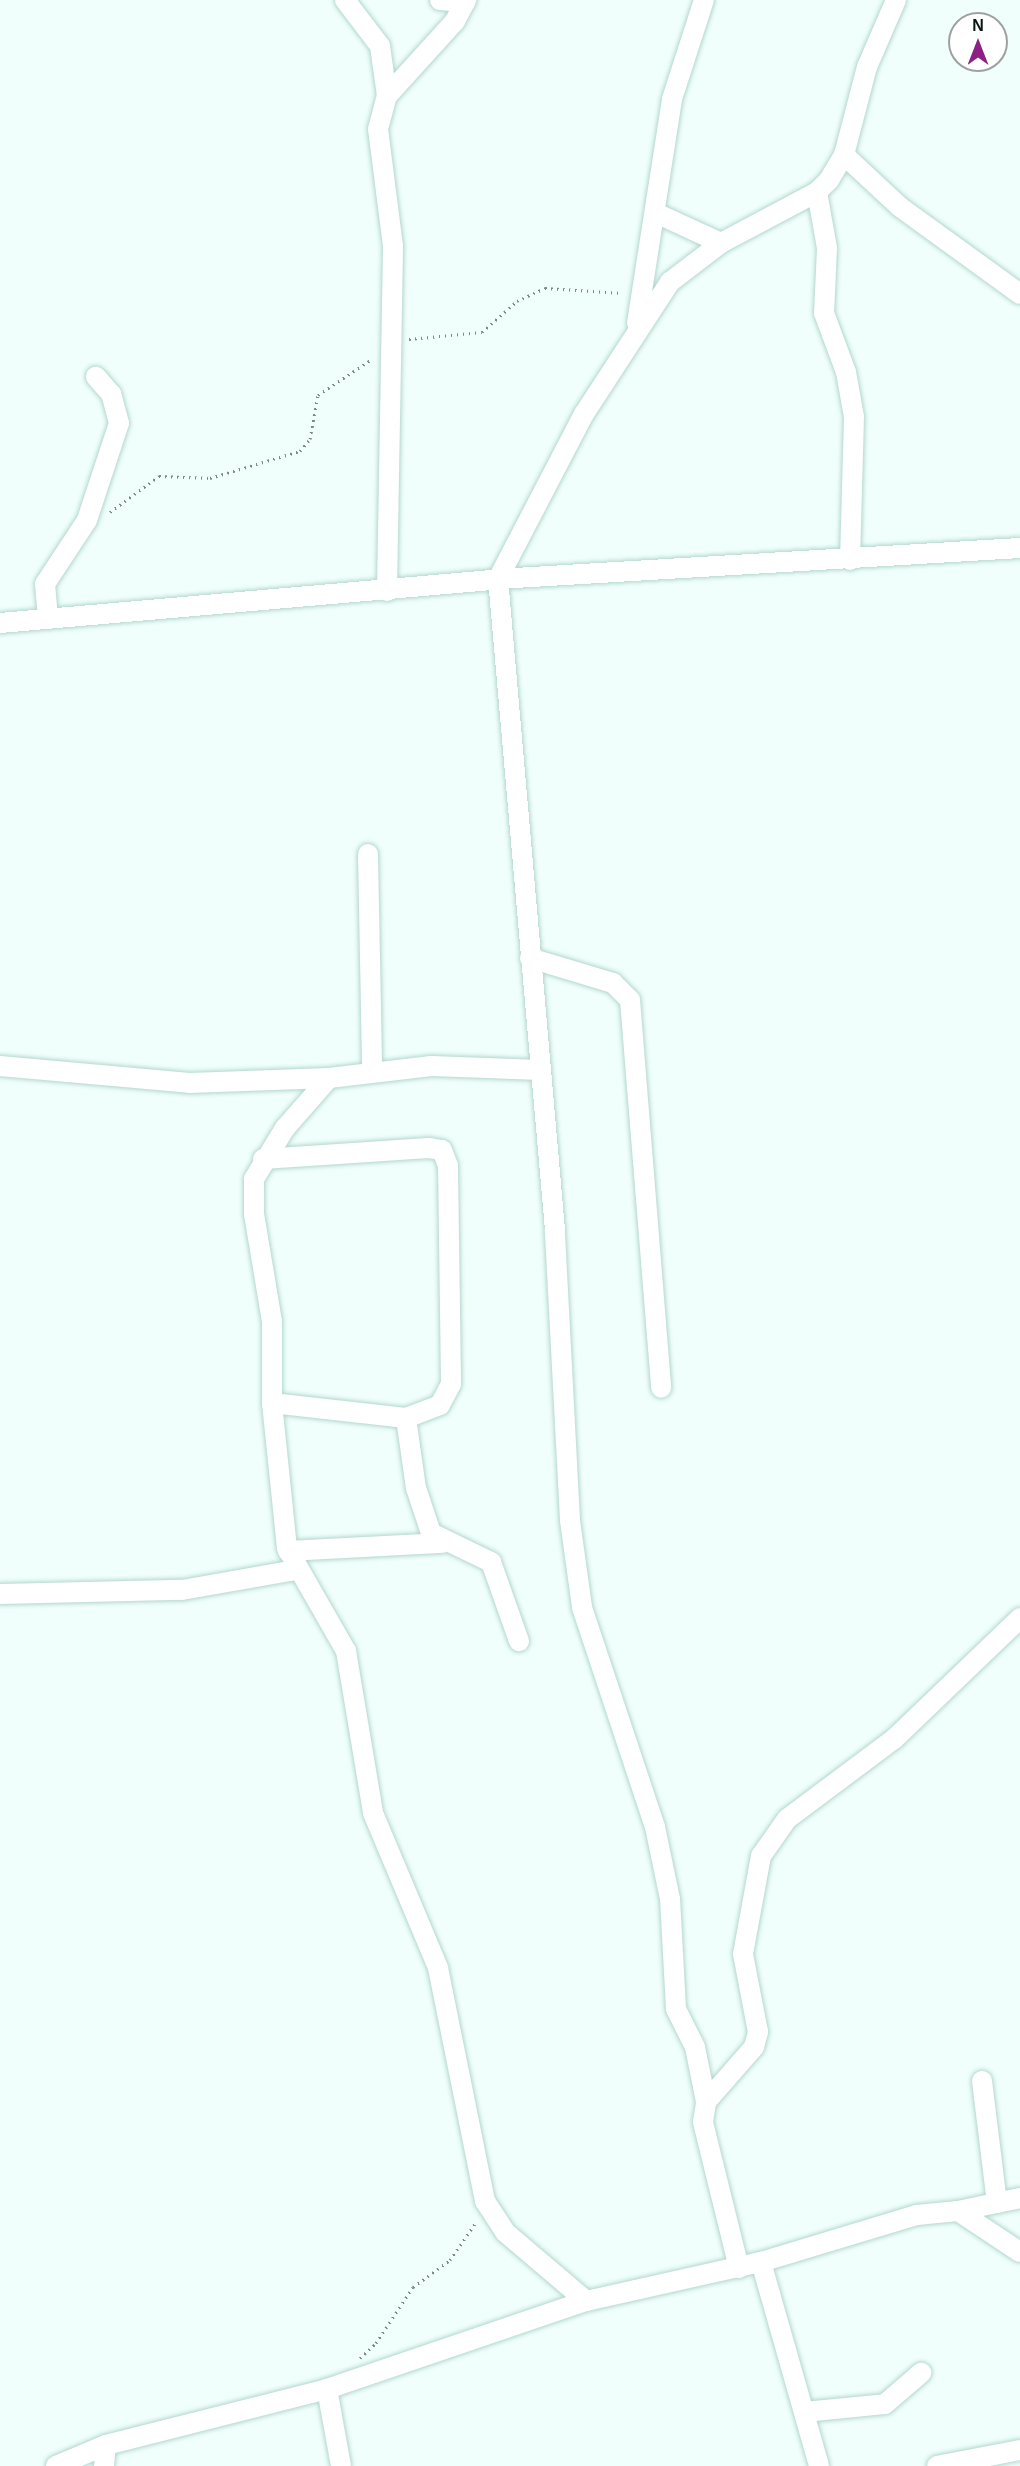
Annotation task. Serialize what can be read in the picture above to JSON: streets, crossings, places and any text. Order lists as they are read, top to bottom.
{
  "north": "top"
}
